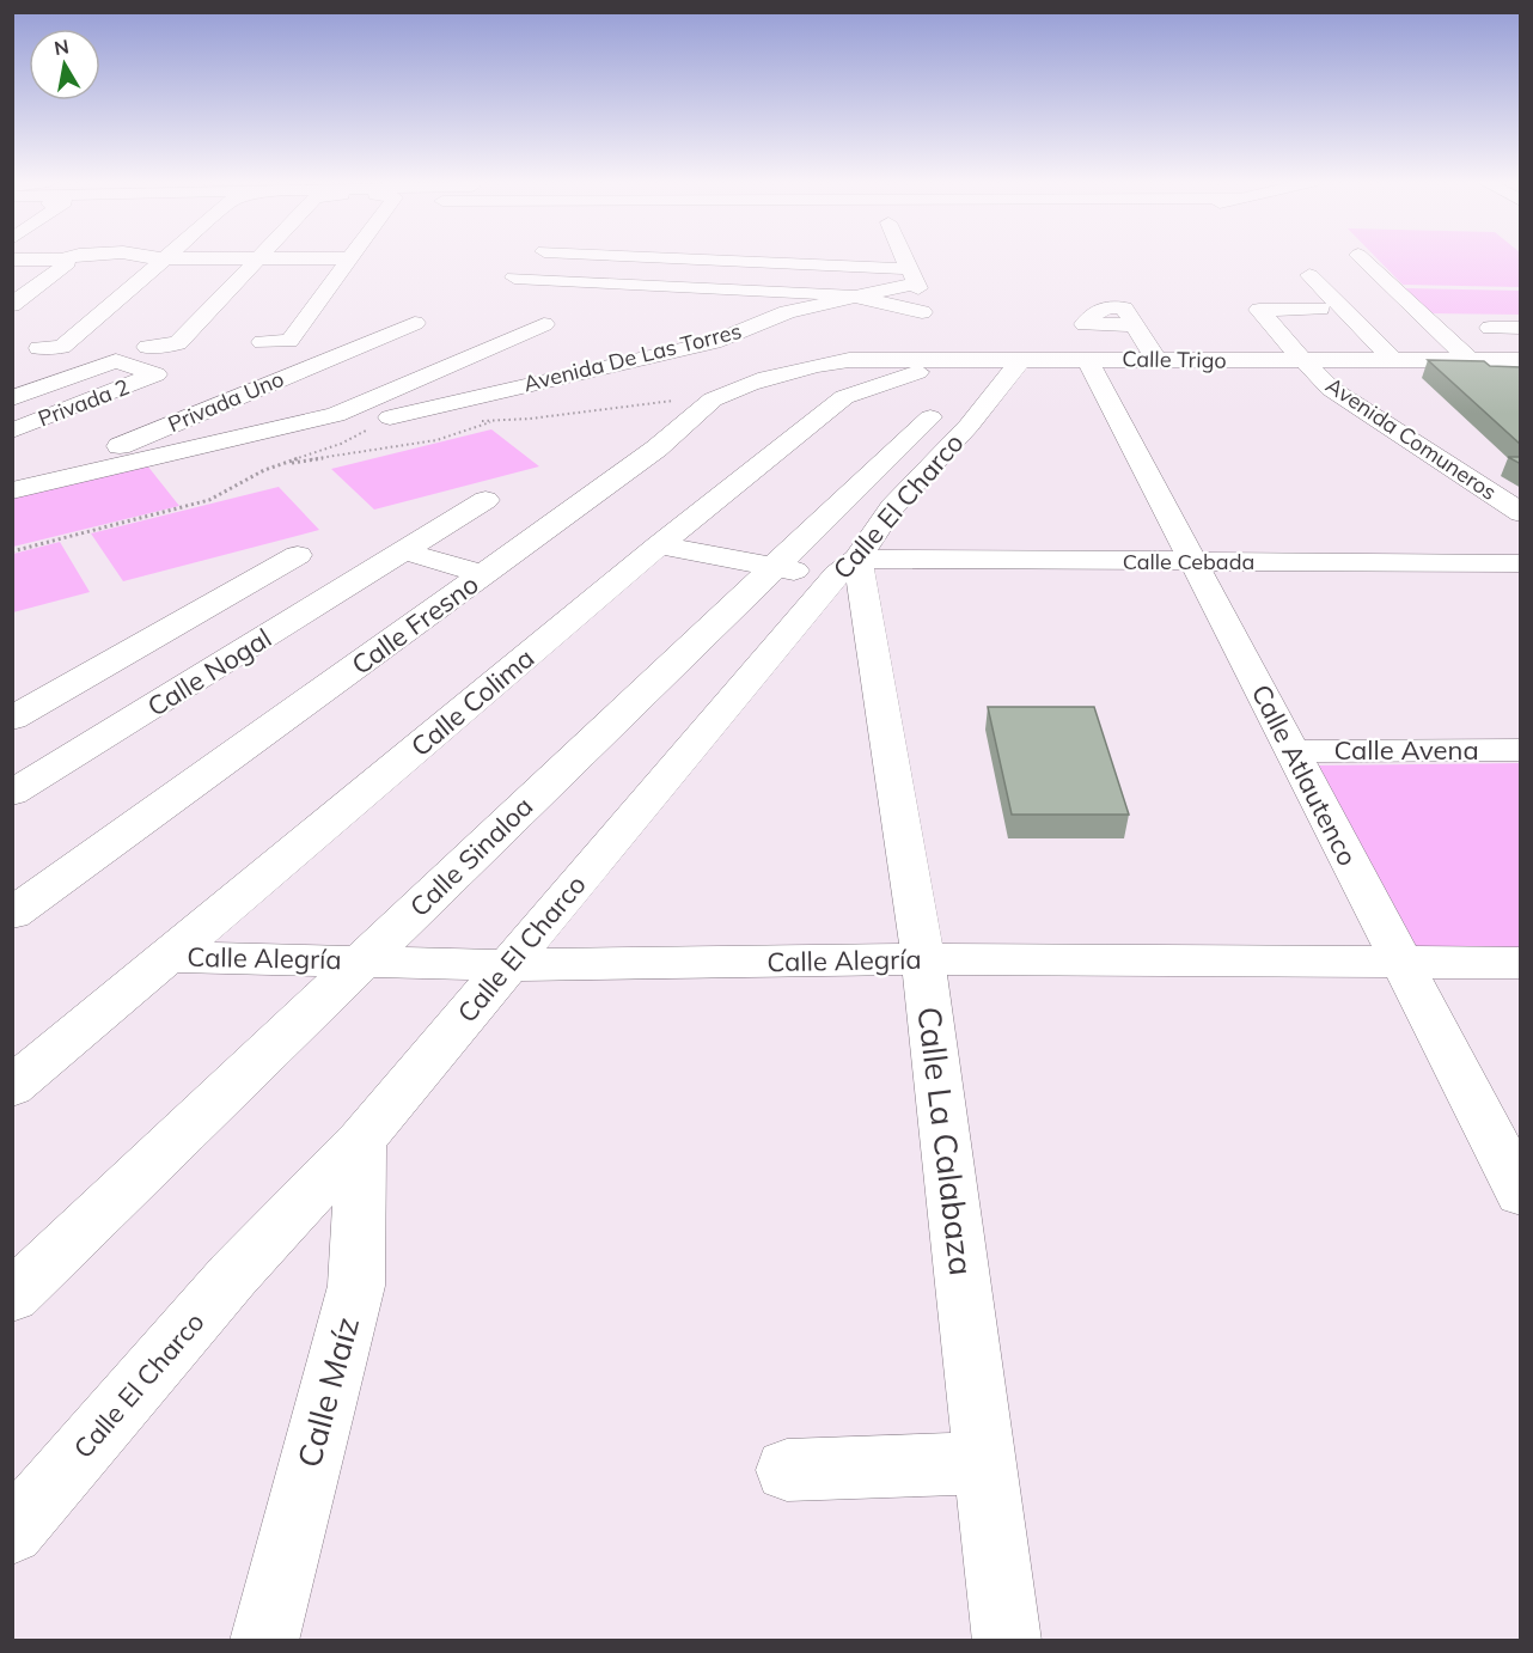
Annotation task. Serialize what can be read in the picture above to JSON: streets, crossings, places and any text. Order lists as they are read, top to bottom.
{
  "streets": {
    "street": [
      "Avenida De Las Torres",
      "Calle Trigo",
      "Privada Uno",
      "Privada 2",
      "Avenida Comuneros",
      "Calle El Charco",
      "Calle Cebada",
      "Calle Fresno",
      "Calle Nogal",
      "Calle Colima",
      "Calle Avena",
      "Calle Atlautenco",
      "Calle Sinaloa",
      "Calle Alegría",
      "Calle La Calabaza",
      "Calle Maíz"
    ]
  },
  "crossings": [
    ["Calle Trigo", "Avenida Comuneros"],
    ["Calle Trigo", "Calle El Charco"],
    ["Calle Trigo", "Calle Fresno"],
    ["Calle Trigo", "Calle Colima"],
    ["Calle Trigo", "Calle Atlautenco"],
    ["Calle El Charco", "Calle Cebada"],
    ["Calle El Charco", "Calle Sinaloa"],
    ["Calle El Charco", "Calle Alegría"],
    ["Calle El Charco", "Calle La Calabaza"],
    ["Calle El Charco", "Calle Maíz"],
    ["Calle Cebada", "Calle Colima"],
    ["Calle Cebada", "Calle Atlautenco"],
    ["Calle Cebada", "Calle Sinaloa"],
    ["Calle Cebada", "Calle La Calabaza"],
    ["Calle Colima", "Calle Alegría"],
    ["Calle Avena", "Calle Atlautenco"],
    ["Calle Atlautenco", "Calle Alegría"],
    ["Calle Sinaloa", "Calle Alegría"],
    ["Calle Alegría", "Calle La Calabaza"]
  ],
  "north": "top"
}
